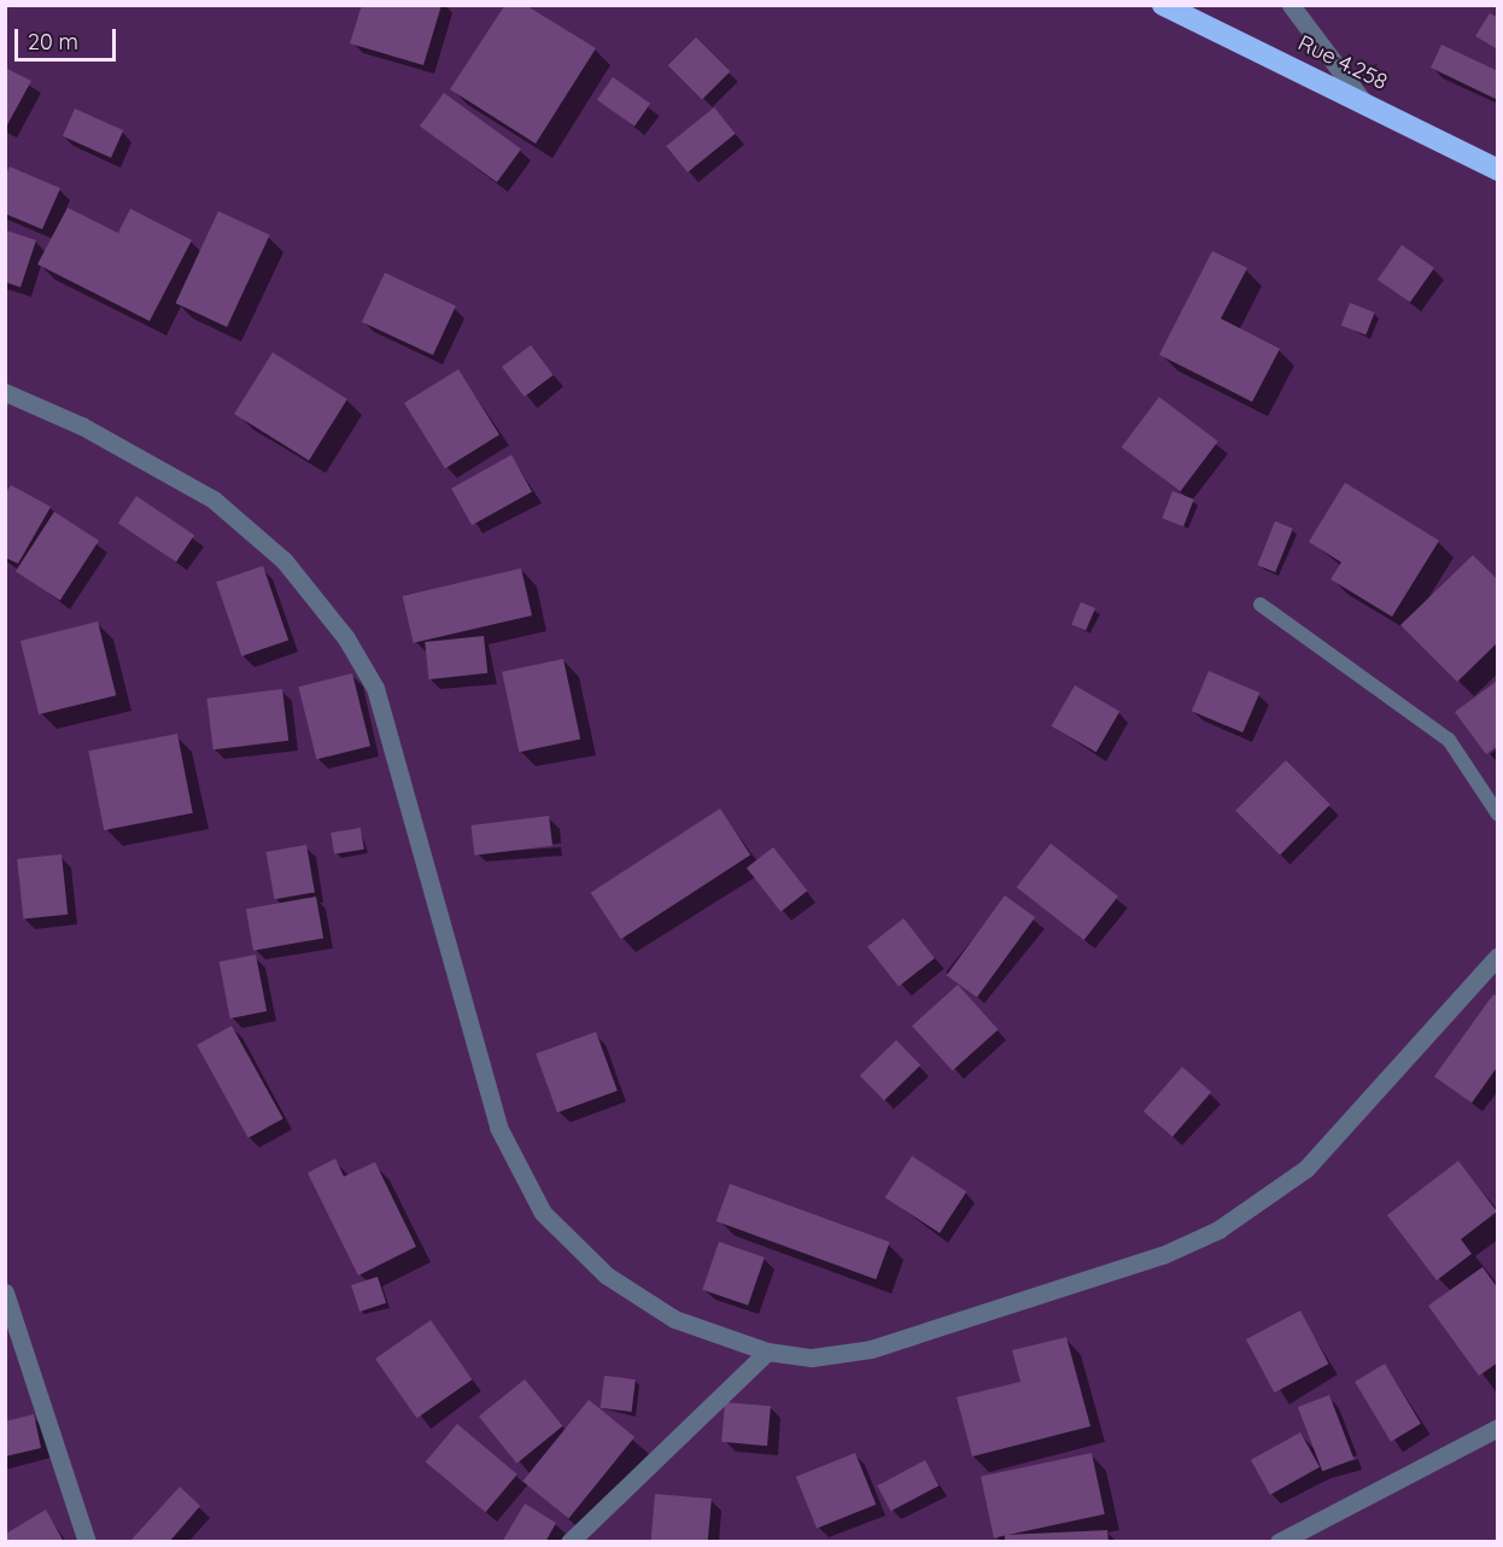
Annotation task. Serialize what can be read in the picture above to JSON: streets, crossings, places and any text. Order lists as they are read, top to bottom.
{
  "streets": {
    "highway": ["Rue 4.258"]
  },
  "scale_bar": "20 m"
}
